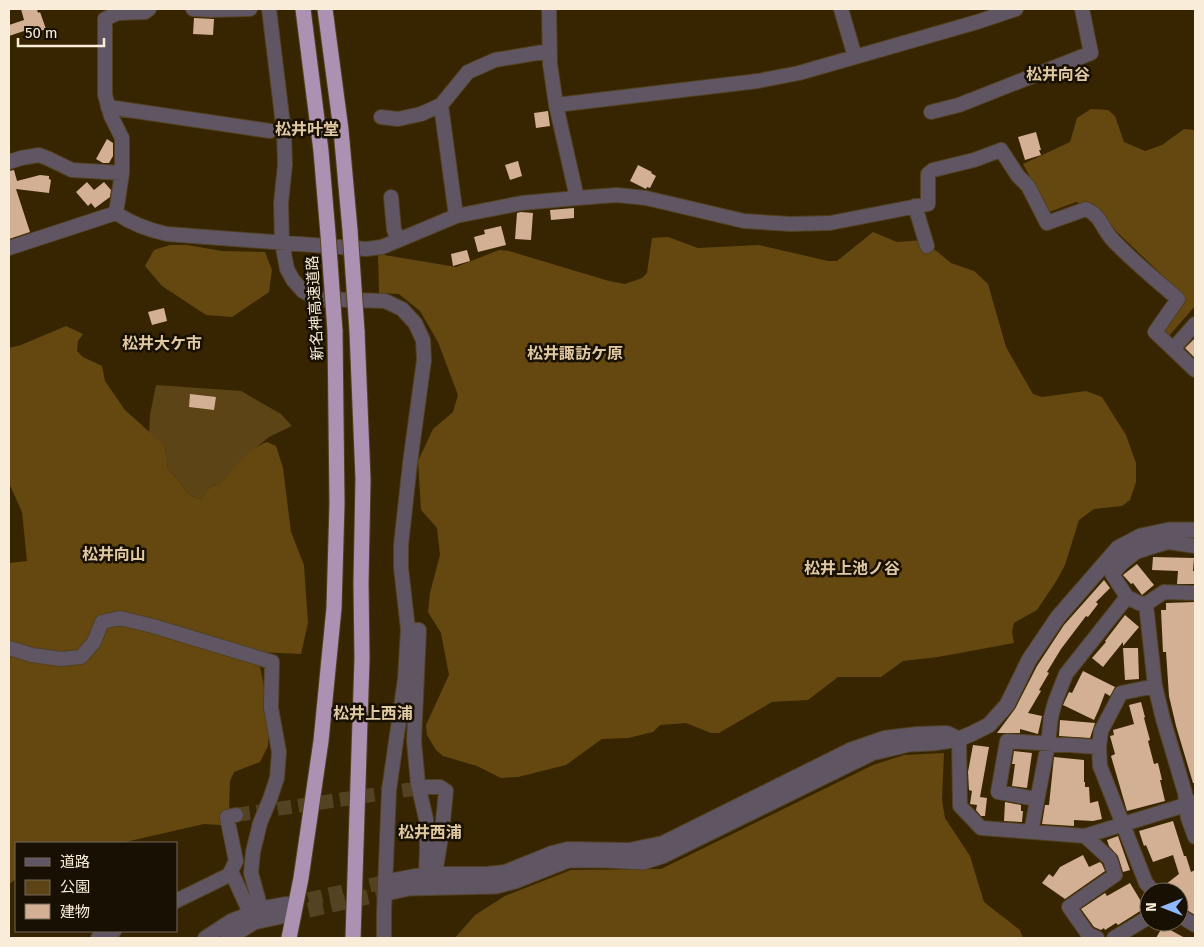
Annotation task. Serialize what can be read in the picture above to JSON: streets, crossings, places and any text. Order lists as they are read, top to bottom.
{
  "streets": {
    "highway": ["新名神高速道路"]
  },
  "districts": [
    "松井向谷",
    "松井叶堂",
    "松井大ケ市",
    "松井諏訪ケ原",
    "松井向山",
    "松井上池ノ谷",
    "松井上西浦",
    "松井西浦"
  ],
  "legend": ["道路", "公園", "建物"],
  "scale_bar": "50 m",
  "north": "left"
}
